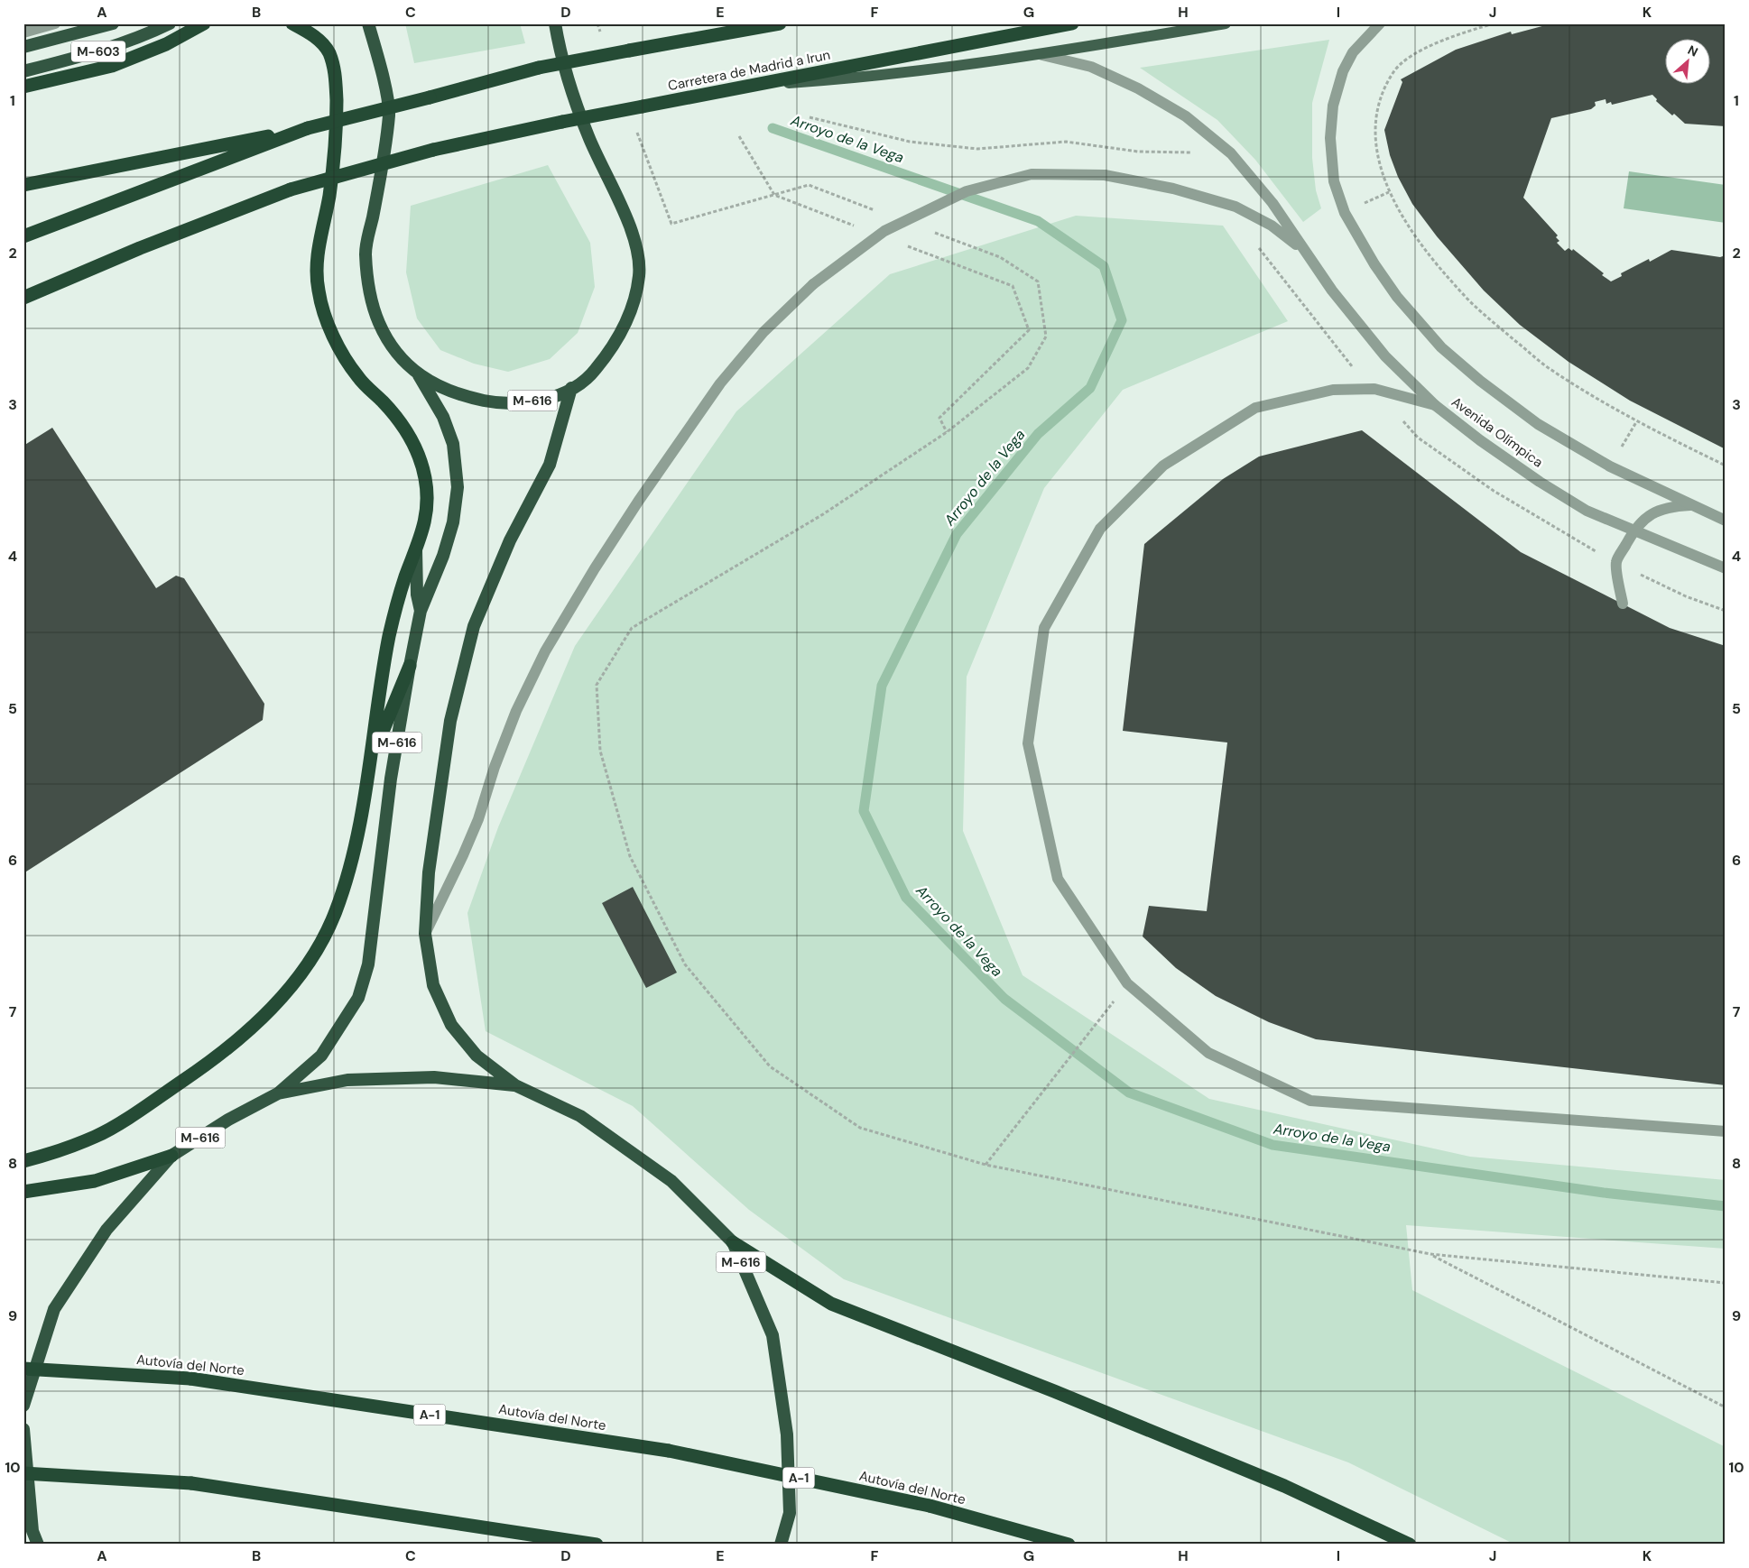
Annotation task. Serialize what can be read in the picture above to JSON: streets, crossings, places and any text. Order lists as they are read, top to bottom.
{
  "streets": {
    "highway": [
      "M-603",
      "Carretera de Madrid a Irun",
      "M-616",
      "Autovía del Norte",
      "A-1"
    ],
    "street": ["Avenida Olímpica"]
  },
  "water": ["Arroyo de la Vega"],
  "north": "top right",
  "grid": {
    "columns": [
      "A",
      "B",
      "C",
      "D",
      "E",
      "F",
      "G",
      "H",
      "I",
      "J",
      "K"
    ],
    "rows": [
      "1",
      "2",
      "3",
      "4",
      "5",
      "6",
      "7",
      "8",
      "9",
      "10"
    ]
  }
}
